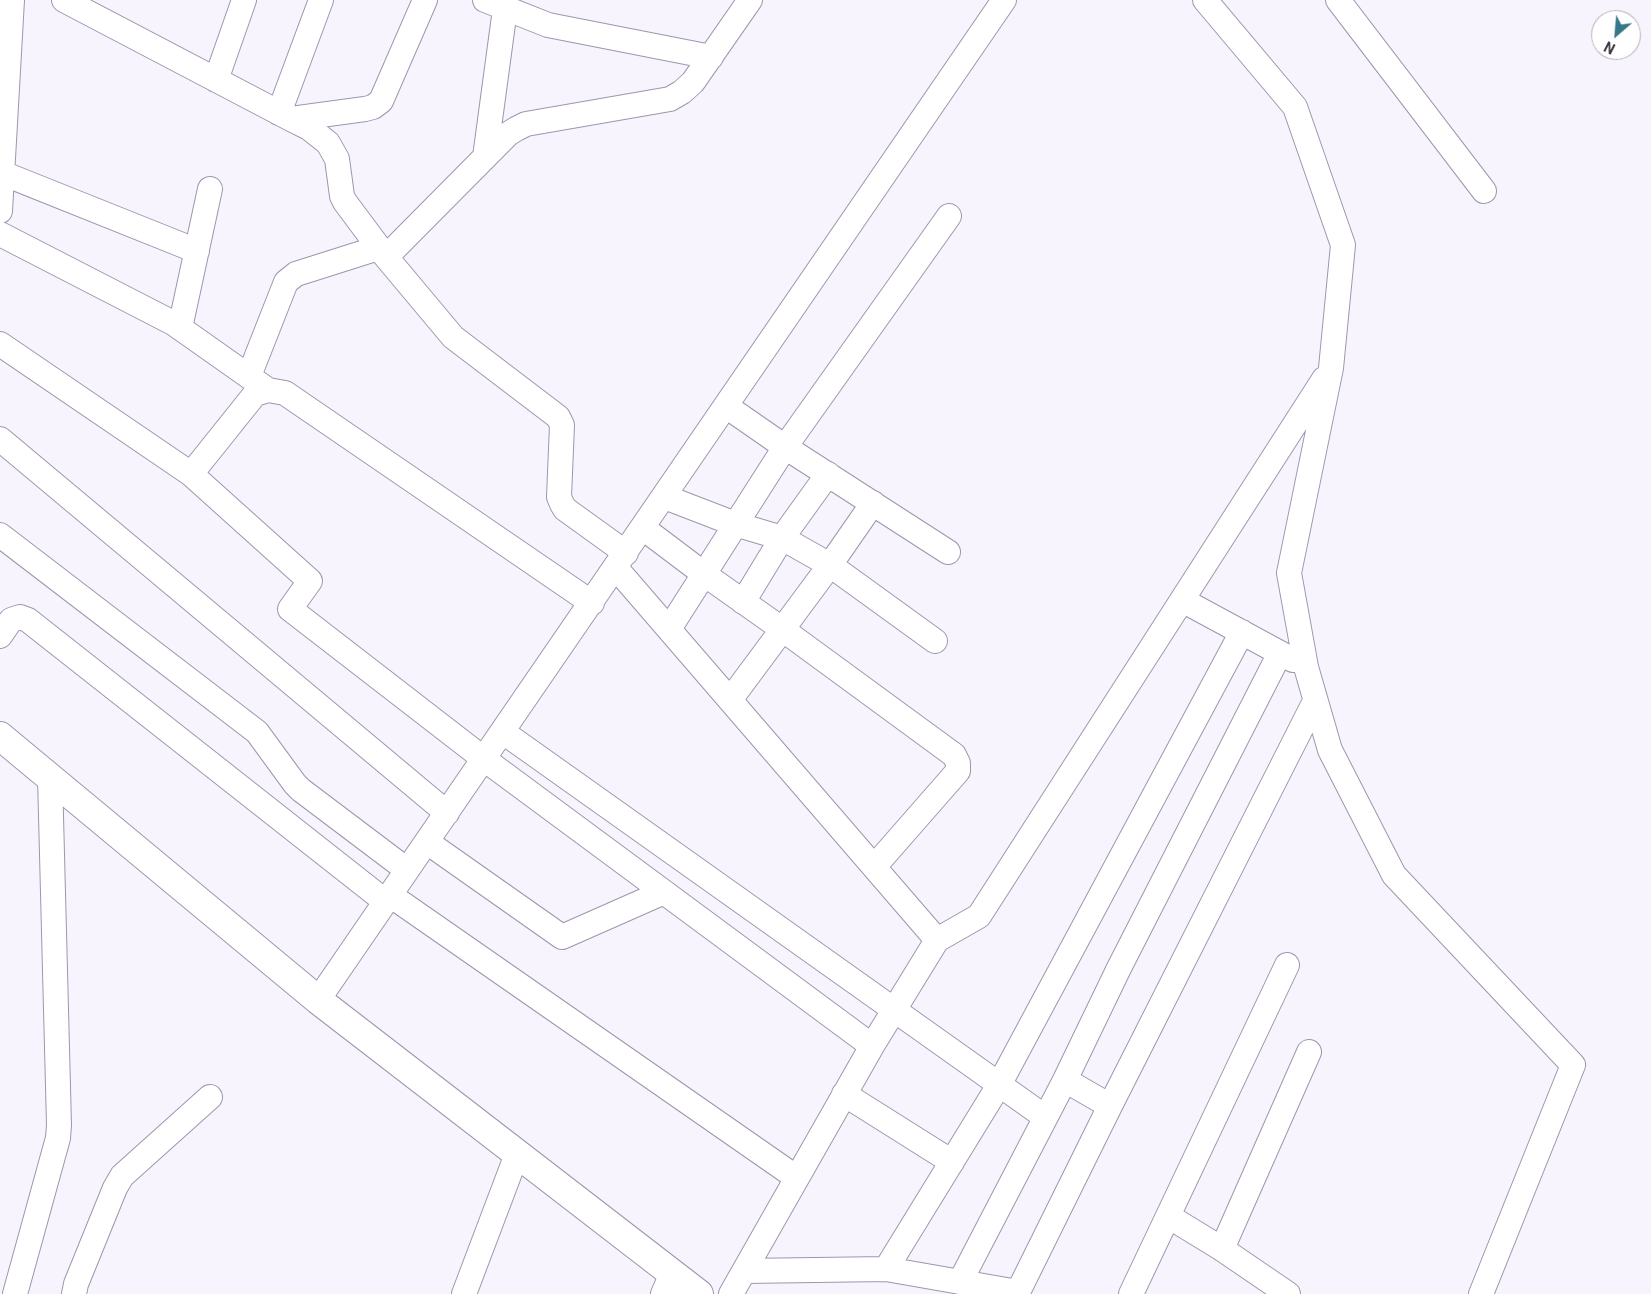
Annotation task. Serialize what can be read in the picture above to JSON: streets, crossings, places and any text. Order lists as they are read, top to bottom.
{
  "north": "bottom left"
}
